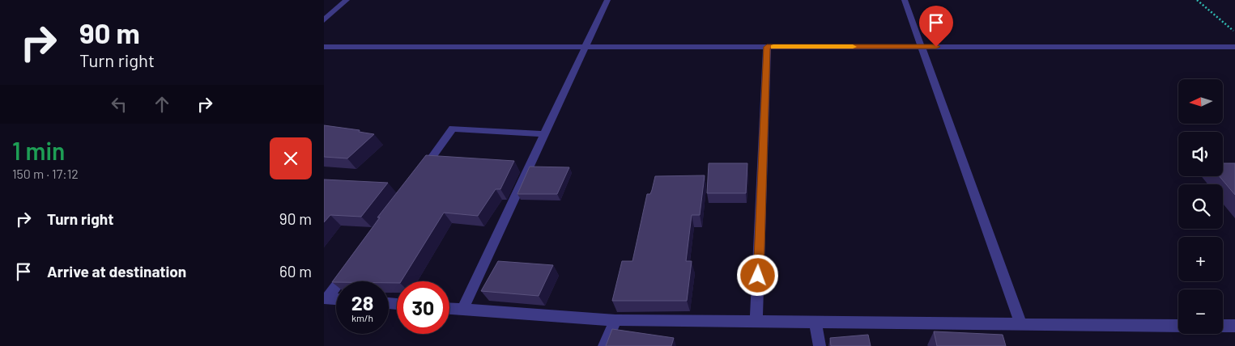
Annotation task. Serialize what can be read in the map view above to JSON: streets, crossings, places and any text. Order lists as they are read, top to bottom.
{
  "north": "left",
  "page": {
    "turn": ["90 m", "Turn right"],
    "map_buttons": ["+", "−"],
    "heading": ["1 min", "150 m · 17:12"],
    "list": [
      {
        "name": "Turn right",
        "value": "90 m"
      },
      {
        "name": "Arrive at destination",
        "value": "60 m"
      }
    ],
    "speed": "28 km/h",
    "limit": "30"
  }
}
